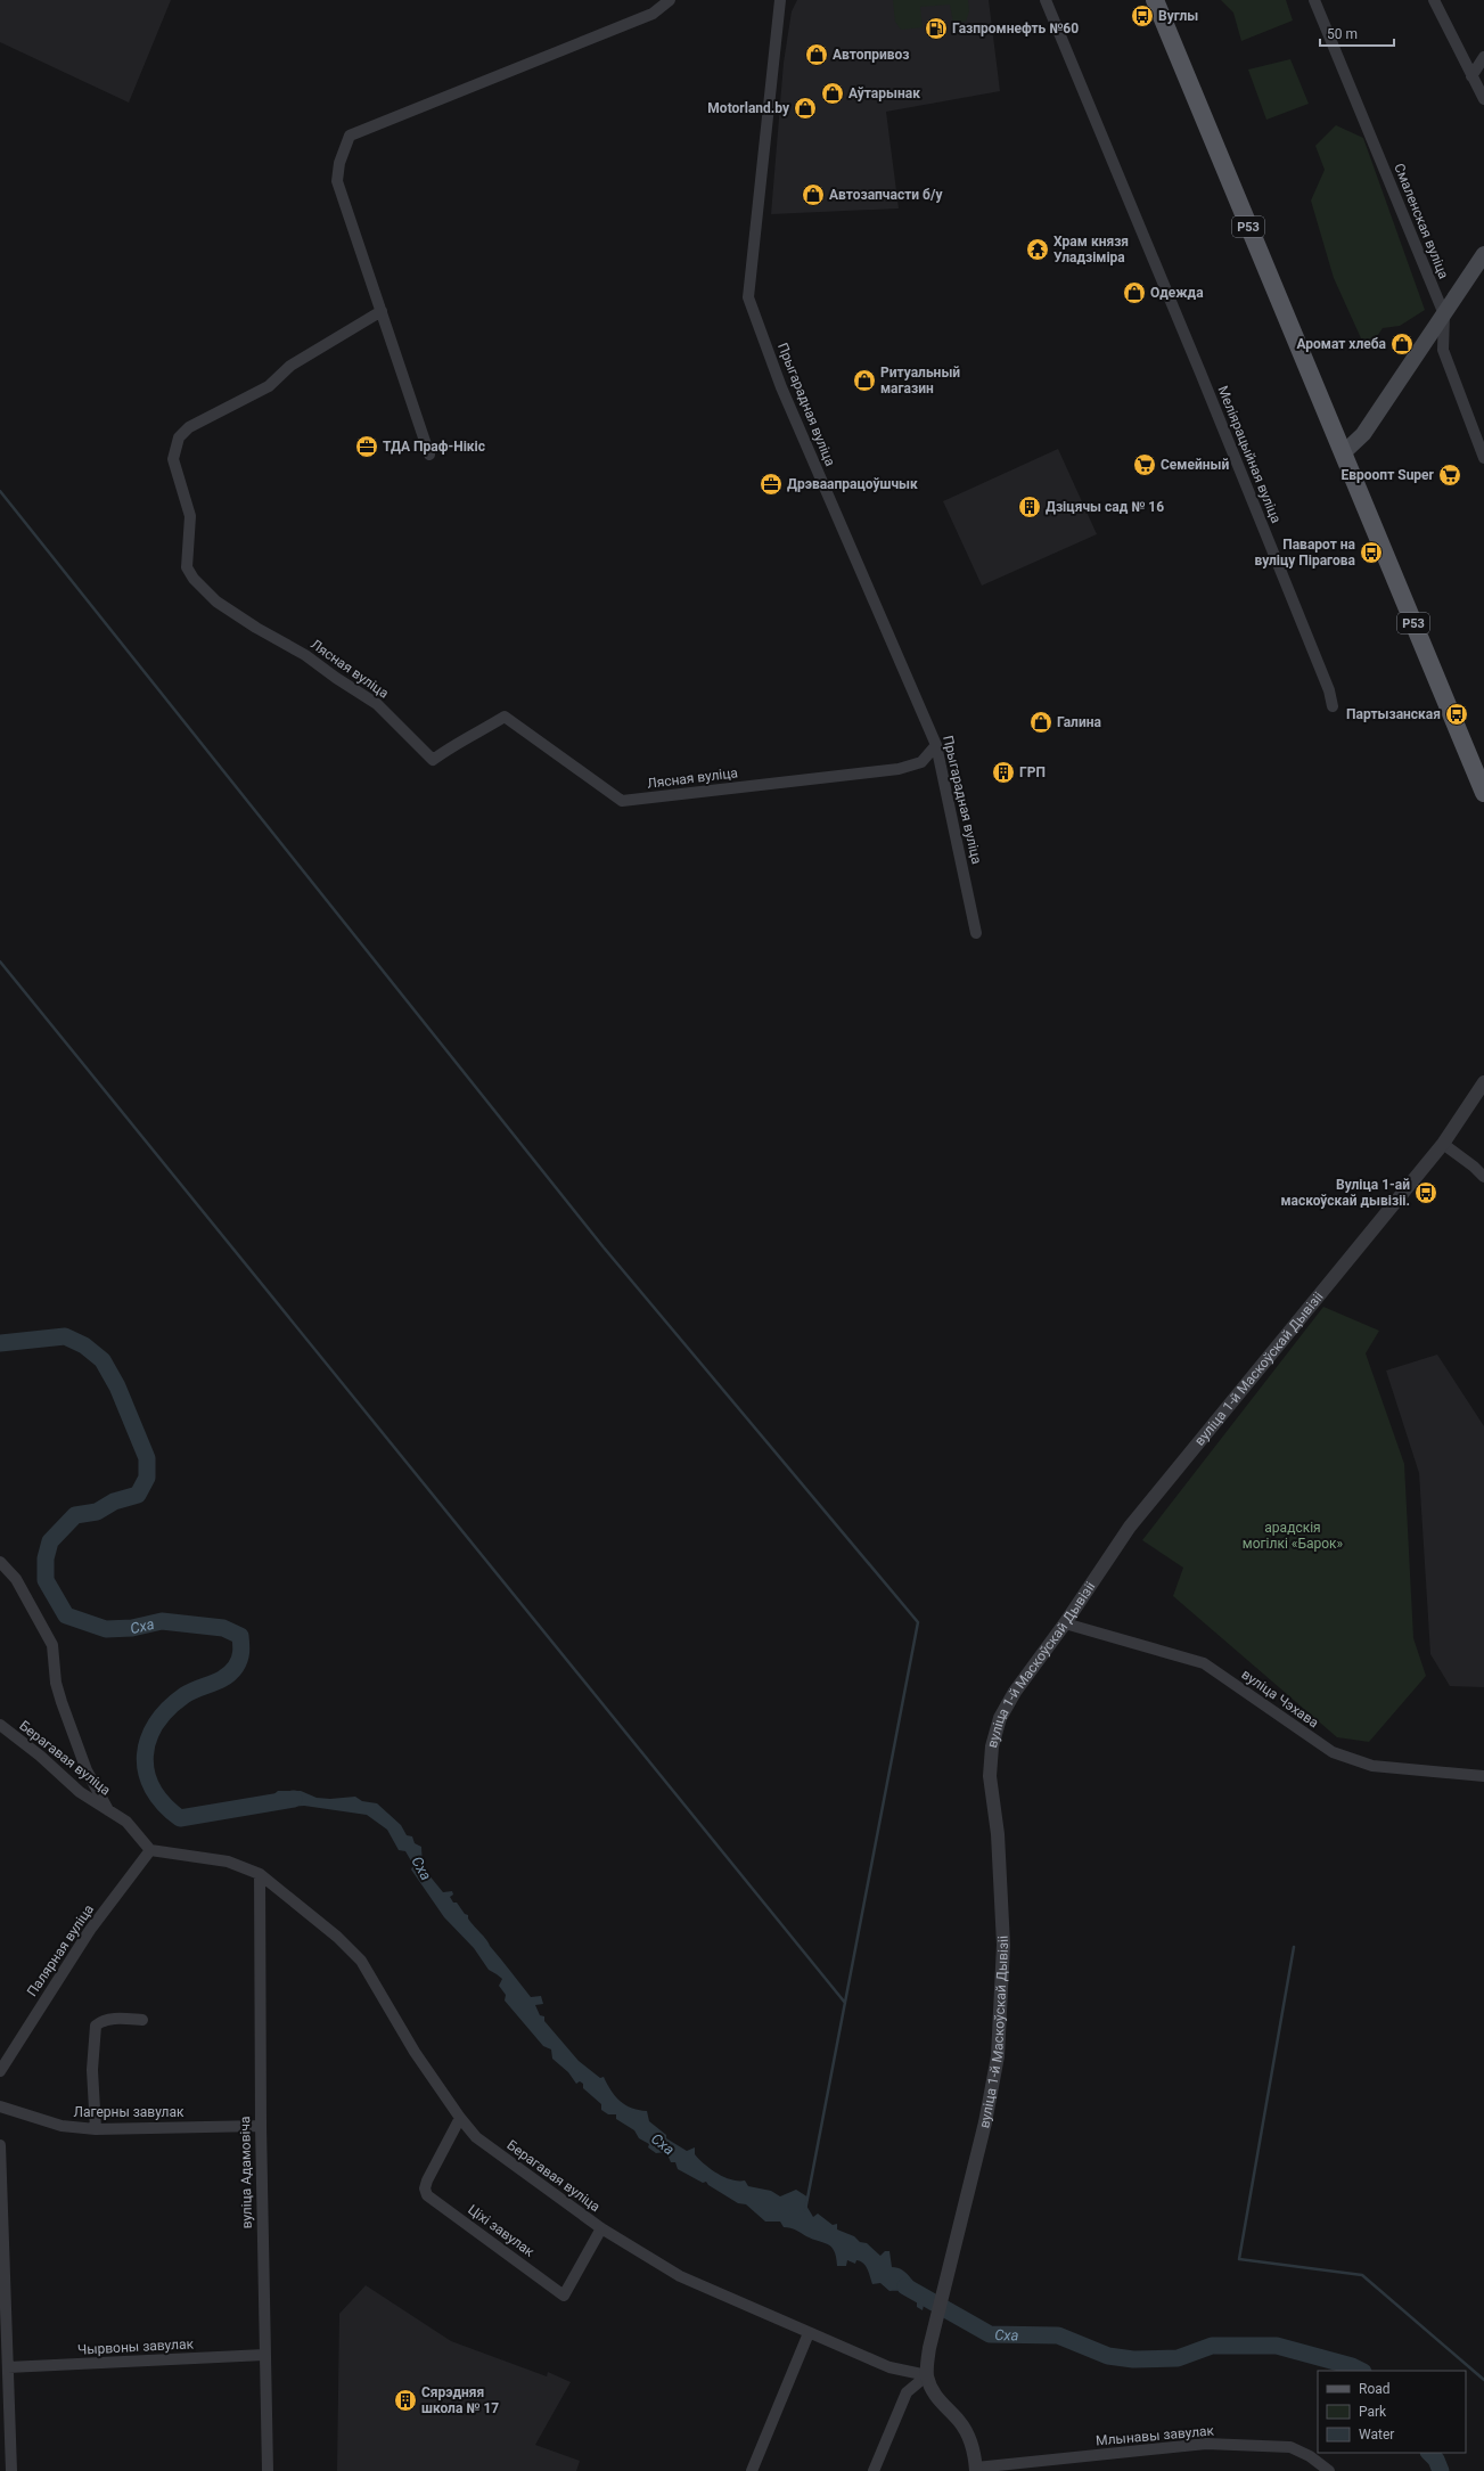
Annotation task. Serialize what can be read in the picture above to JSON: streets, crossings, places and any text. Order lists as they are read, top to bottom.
{
  "streets": {
    "main road": ["Р53"],
    "street": [
      "Смаленская вуліца",
      "Прыгарадная вуліца",
      "Меліярацыйная вуліца",
      "Лясная вуліца",
      "вуліца 1-й Маскоўскай Дывізіі",
      "вуліца Чэхава",
      "Берагавая вуліца",
      "Палярная вуліца",
      "Лагерны завулак",
      "вуліца Адамовіча",
      "Ціхі завулак",
      "Чырвоны завулак",
      "Млынавы завулак"
    ]
  },
  "crossings": [
    ["Прыгарадная вуліца", "Лясная вуліца"],
    ["вуліца 1-й Маскоўскай Дывізіі", "вуліца Чэхава"],
    ["вуліца 1-й Маскоўскай Дывізіі", "Берагавая вуліца"],
    ["Берагавая вуліца", "Палярная вуліца"],
    ["Берагавая вуліца", "вуліца Адамовіча"],
    ["Берагавая вуліца", "Ціхі завулак"],
    ["Лагерны завулак", "вуліца Адамовіча"],
    ["вуліца Адамовіча", "Чырвоны завулак"]
  ],
  "water": ["Сха"],
  "parks": ["арадскія могілкі «Барок»"],
  "places": {
    "bus stop": [
      "Вуглы",
      "Паварот на вуліцу Пірагова",
      "Партызанская",
      "Вуліца 1-ай маскоўскай дывізіі."
    ],
    "fuel station": ["Газпромнефть №60"],
    "shop": [
      "Автопривоз",
      "Аўтарынак",
      "Motorland.by",
      "Автозапчасти б/у",
      "Одежда",
      "Аромат хлеба",
      "Ритуальный магазин",
      "Галина"
    ],
    "temple": ["Храм князя Уладзіміра"],
    "office": ["ТДА Праф-Нікіс", "Дрэваапрацоўшчык"],
    "supermarket": ["Семейный", "Евроопт Super"],
    "building": ["Дзіцячы сад № 16", "ГРП", "Сярэдняя школа № 17"]
  },
  "legend": ["Road", "Park", "Water"],
  "scale_bar": "50 m"
}
